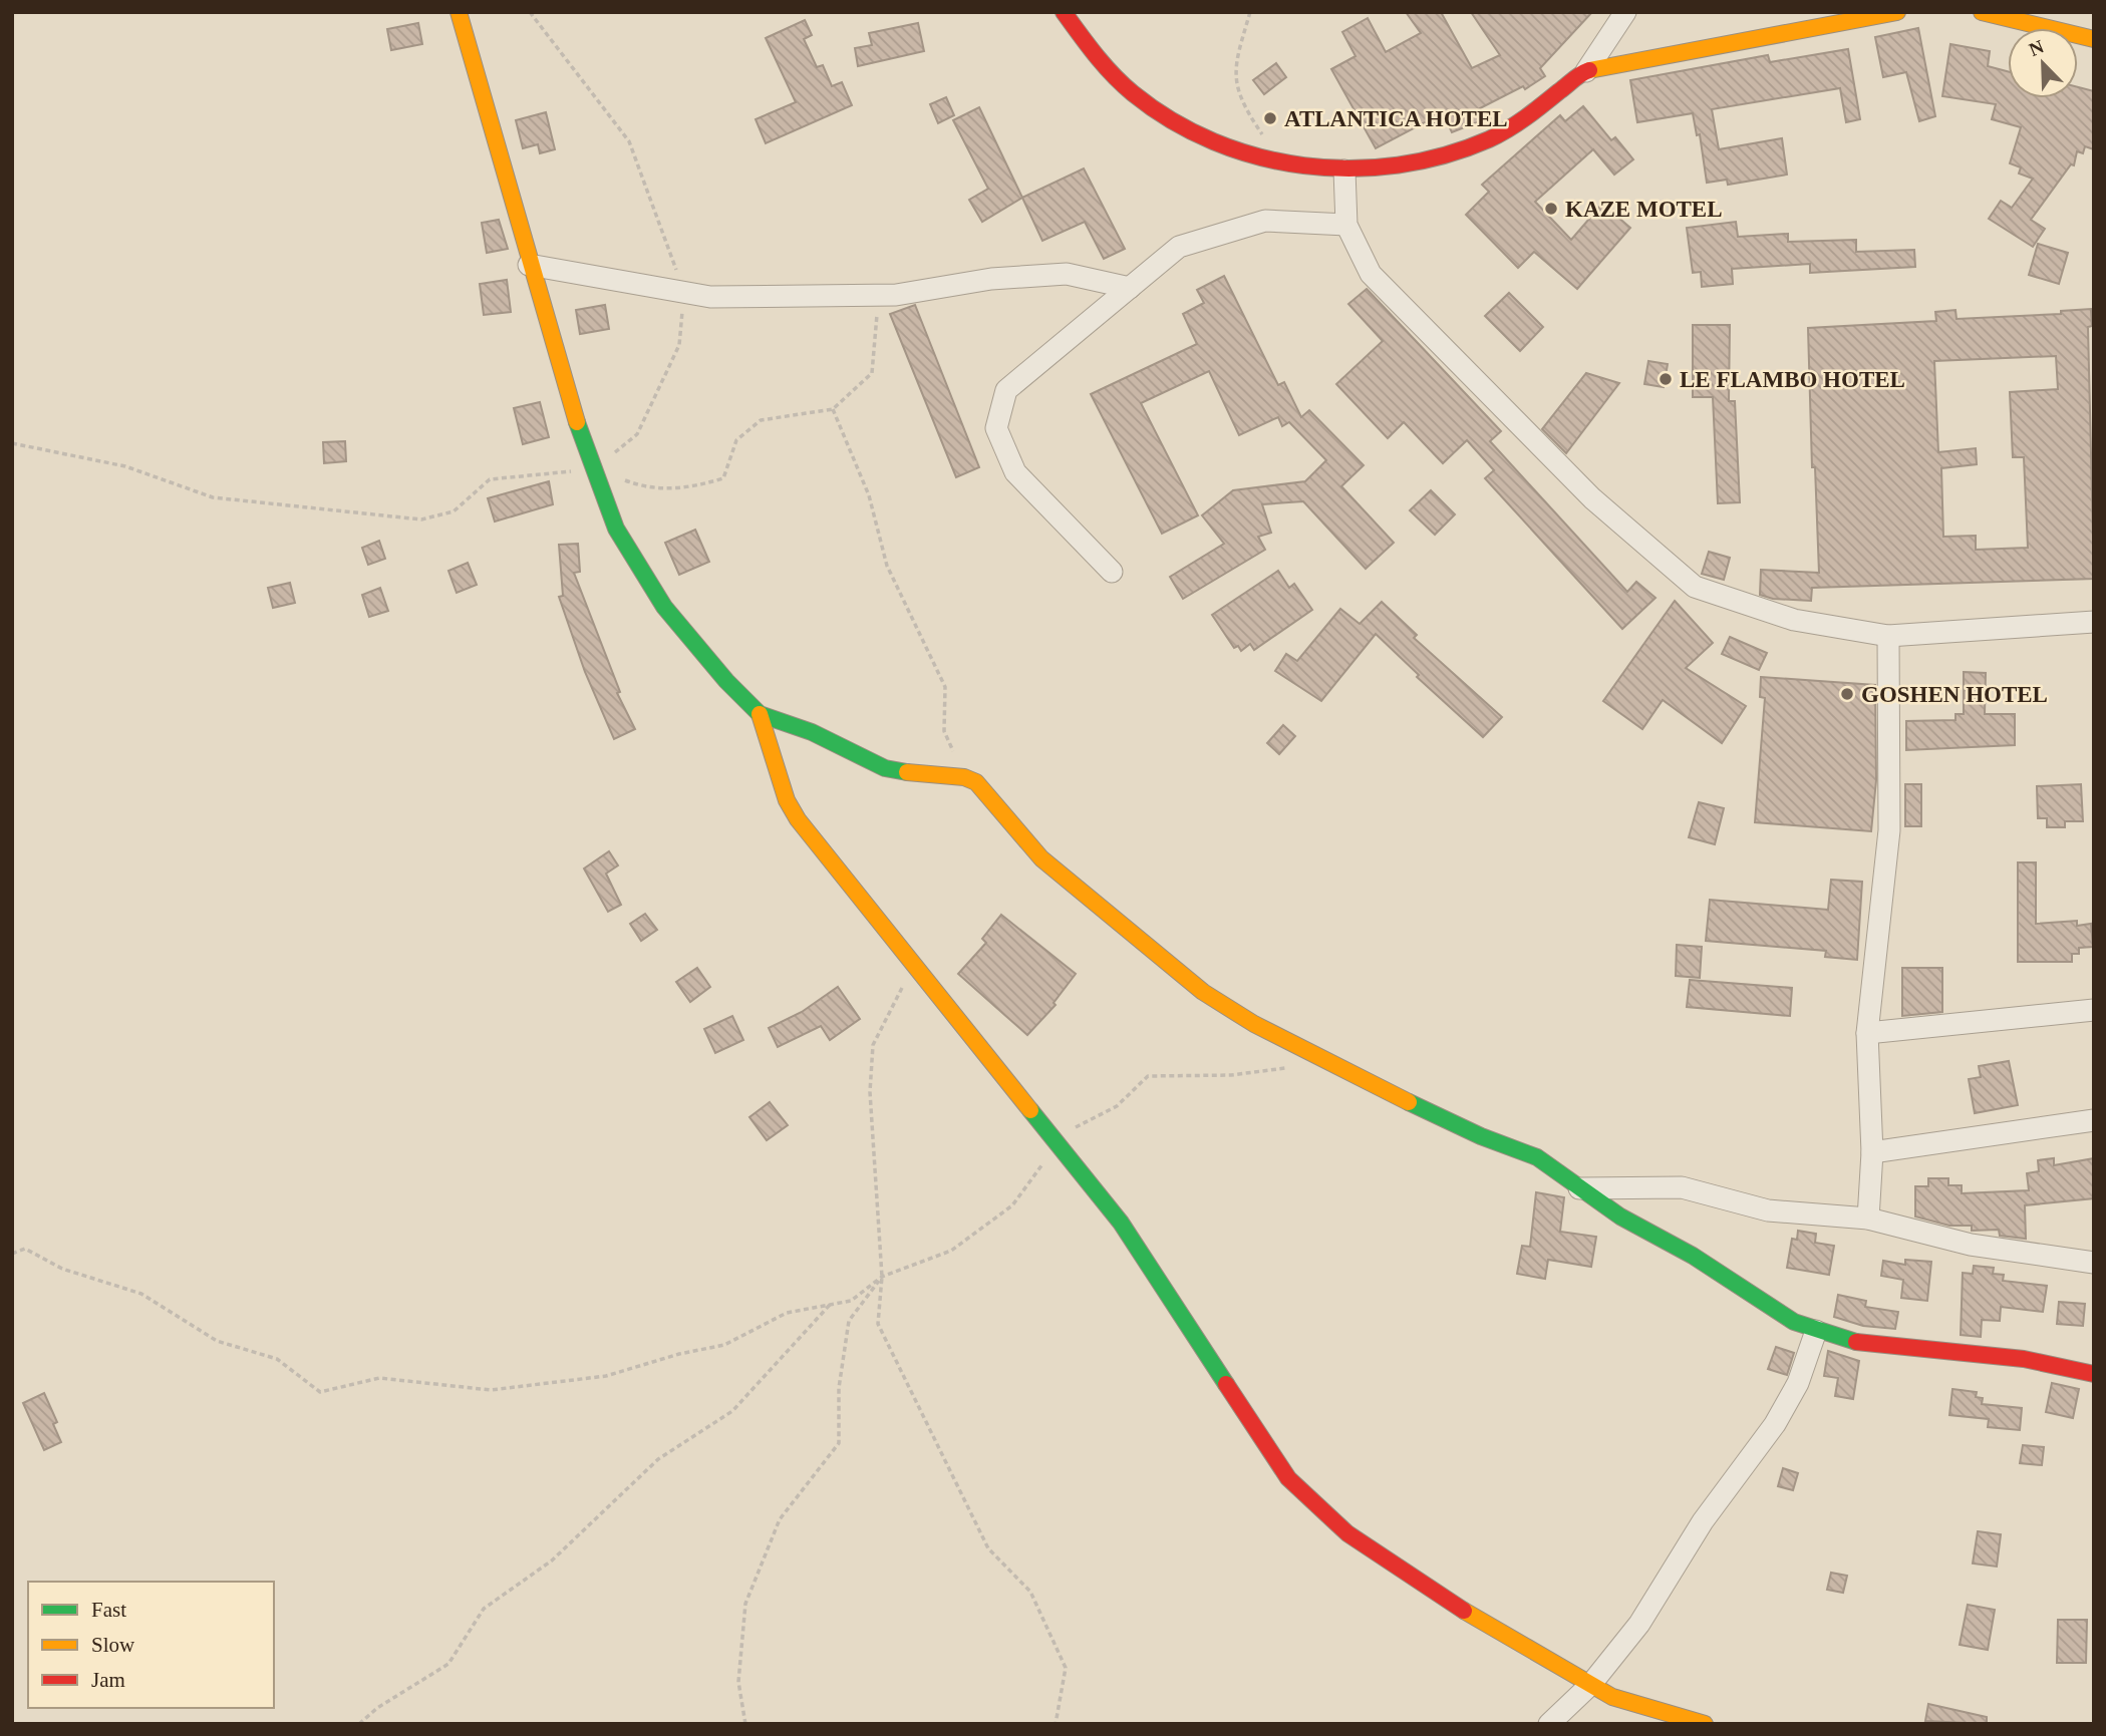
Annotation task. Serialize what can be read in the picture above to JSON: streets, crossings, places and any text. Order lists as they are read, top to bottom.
{
  "places": [
    "ATLANTICA HOTEL",
    "KAZE MOTEL",
    "LE FLAMBO HOTEL",
    "GOSHEN HOTEL"
  ],
  "legend": ["Fast", "Slow", "Jam"],
  "north": "top left"
}
